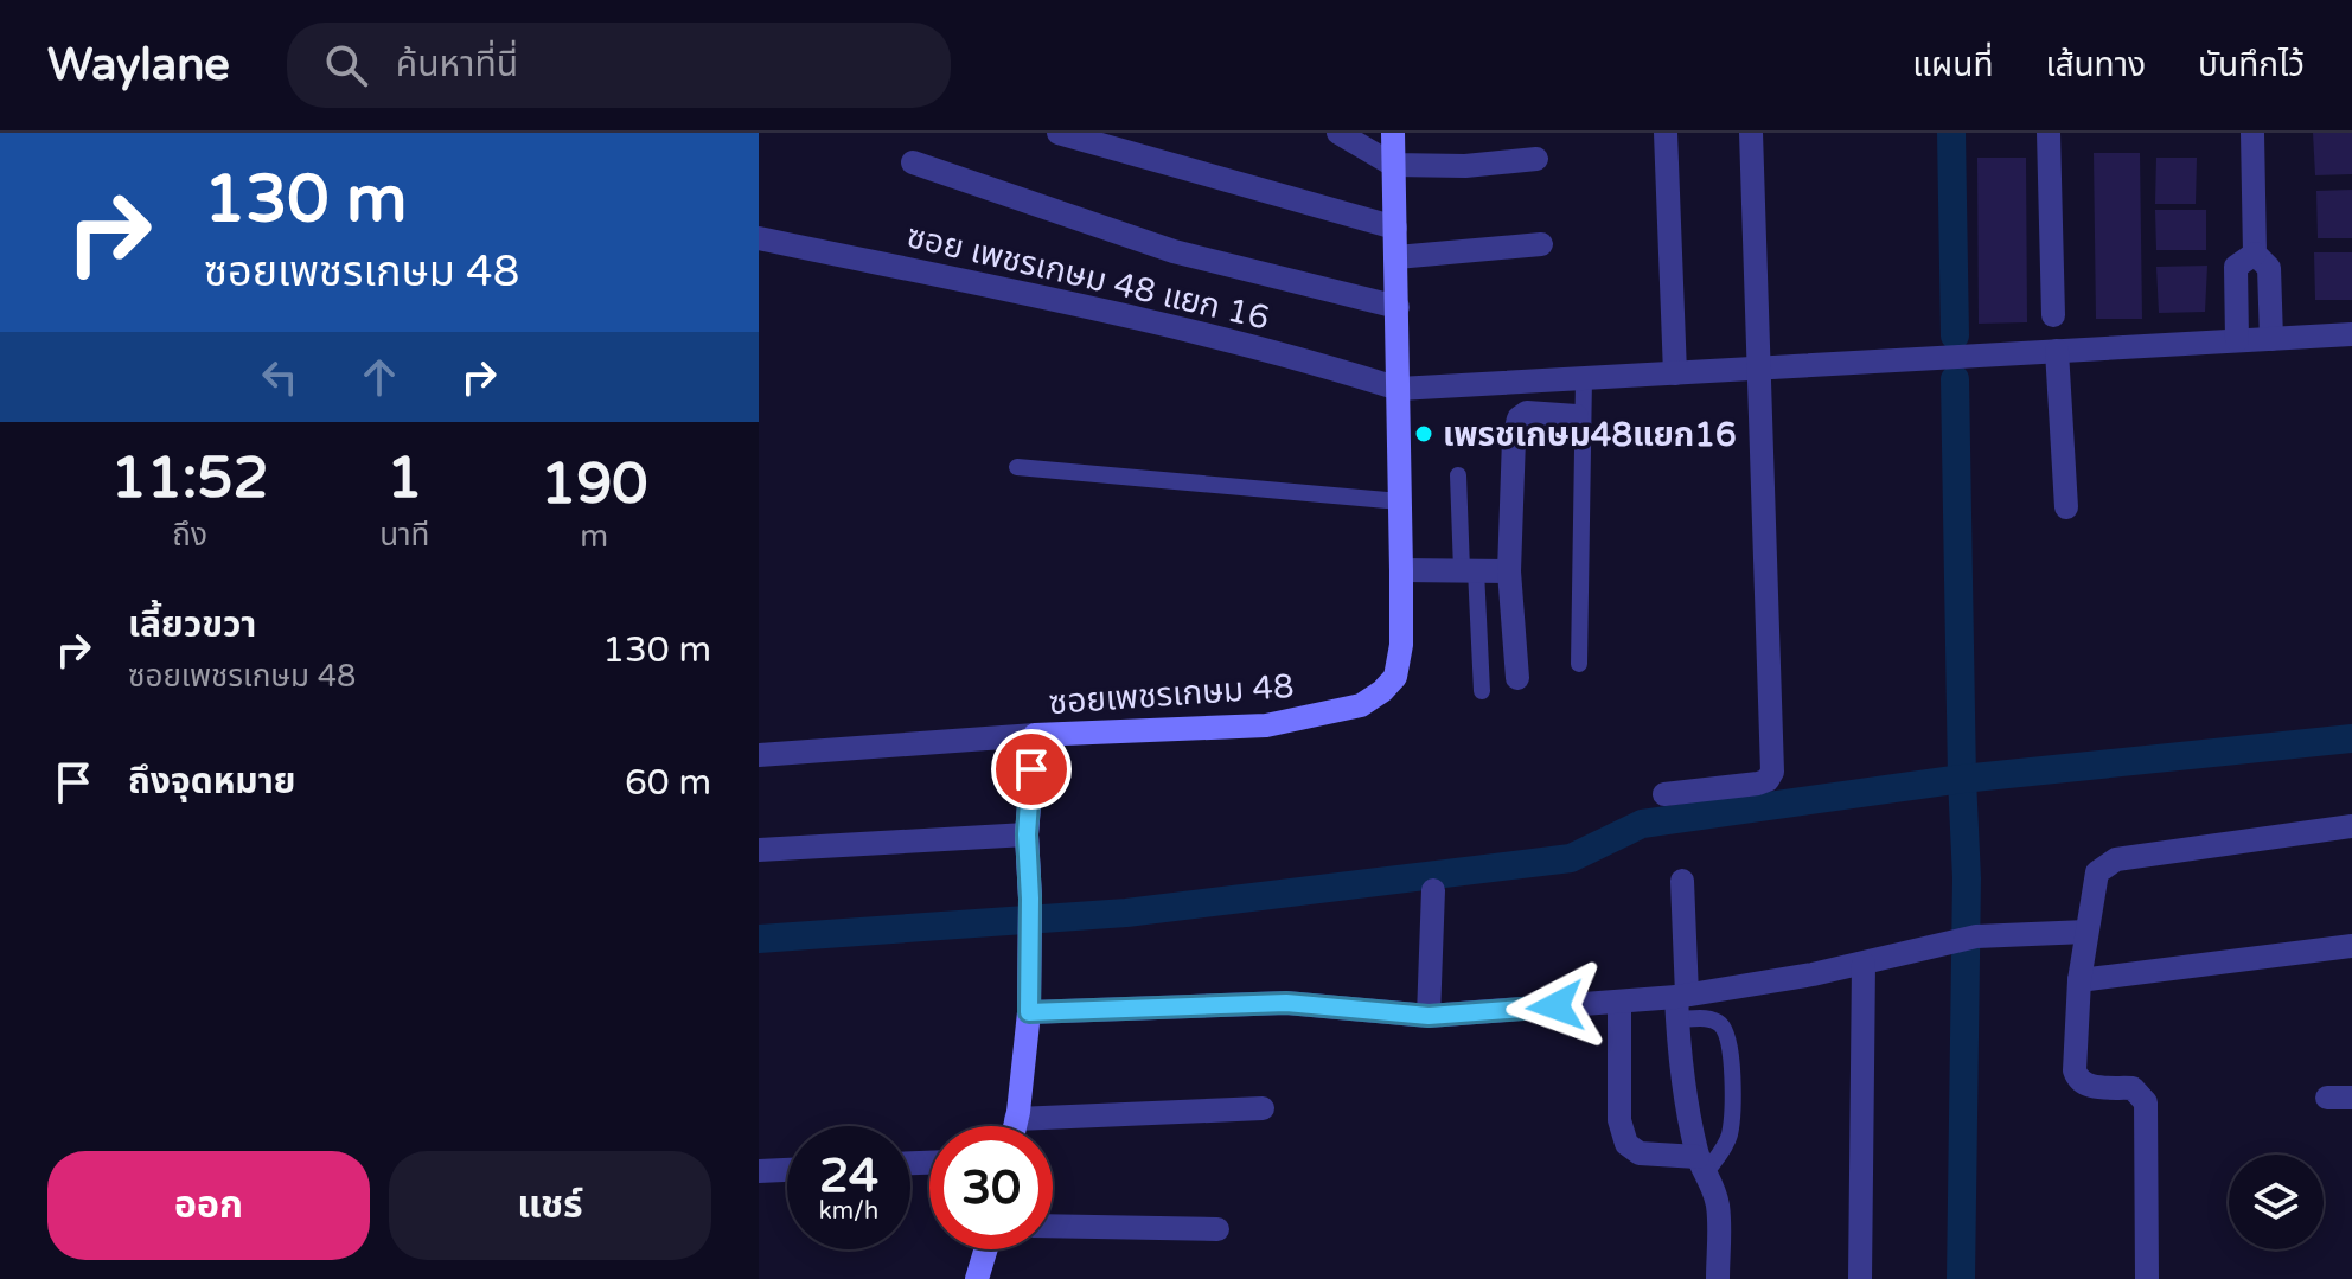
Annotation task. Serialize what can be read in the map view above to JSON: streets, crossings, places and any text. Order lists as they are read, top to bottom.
{
  "streets": {
    "street": ["ซอย เพชรเกษม 48 แยก 16", "ซอยเพชรเกษม 48"]
  },
  "crossings": [
    ["ซอย เพชรเกษม 48 แยก 16", "ซอยเพชรเกษม 48"]
  ],
  "places": ["เพรชเกษม48แยก16"],
  "page": {
    "header": "Waylane",
    "search": "ค้นหาที่นี่",
    "nav": ["แผนที่", "เส้นทาง", "บันทึกไว้"],
    "turn": ["130 m", "ซอยเพชรเกษม 48"],
    "eta": [
      "11:52",
      "ถึง",
      "1",
      "นาที",
      "190",
      "m"
    ],
    "list": [
      {
        "name": "เลี้ยวขวา",
        "note": "ซอยเพชรเกษม 48",
        "value": "130 m"
      },
      {
        "name": "ถึงจุดหมาย",
        "value": "60 m"
      }
    ],
    "speed": "24 km/h",
    "limit": "30",
    "buttons": ["ออก", "แชร์"]
  }
}
